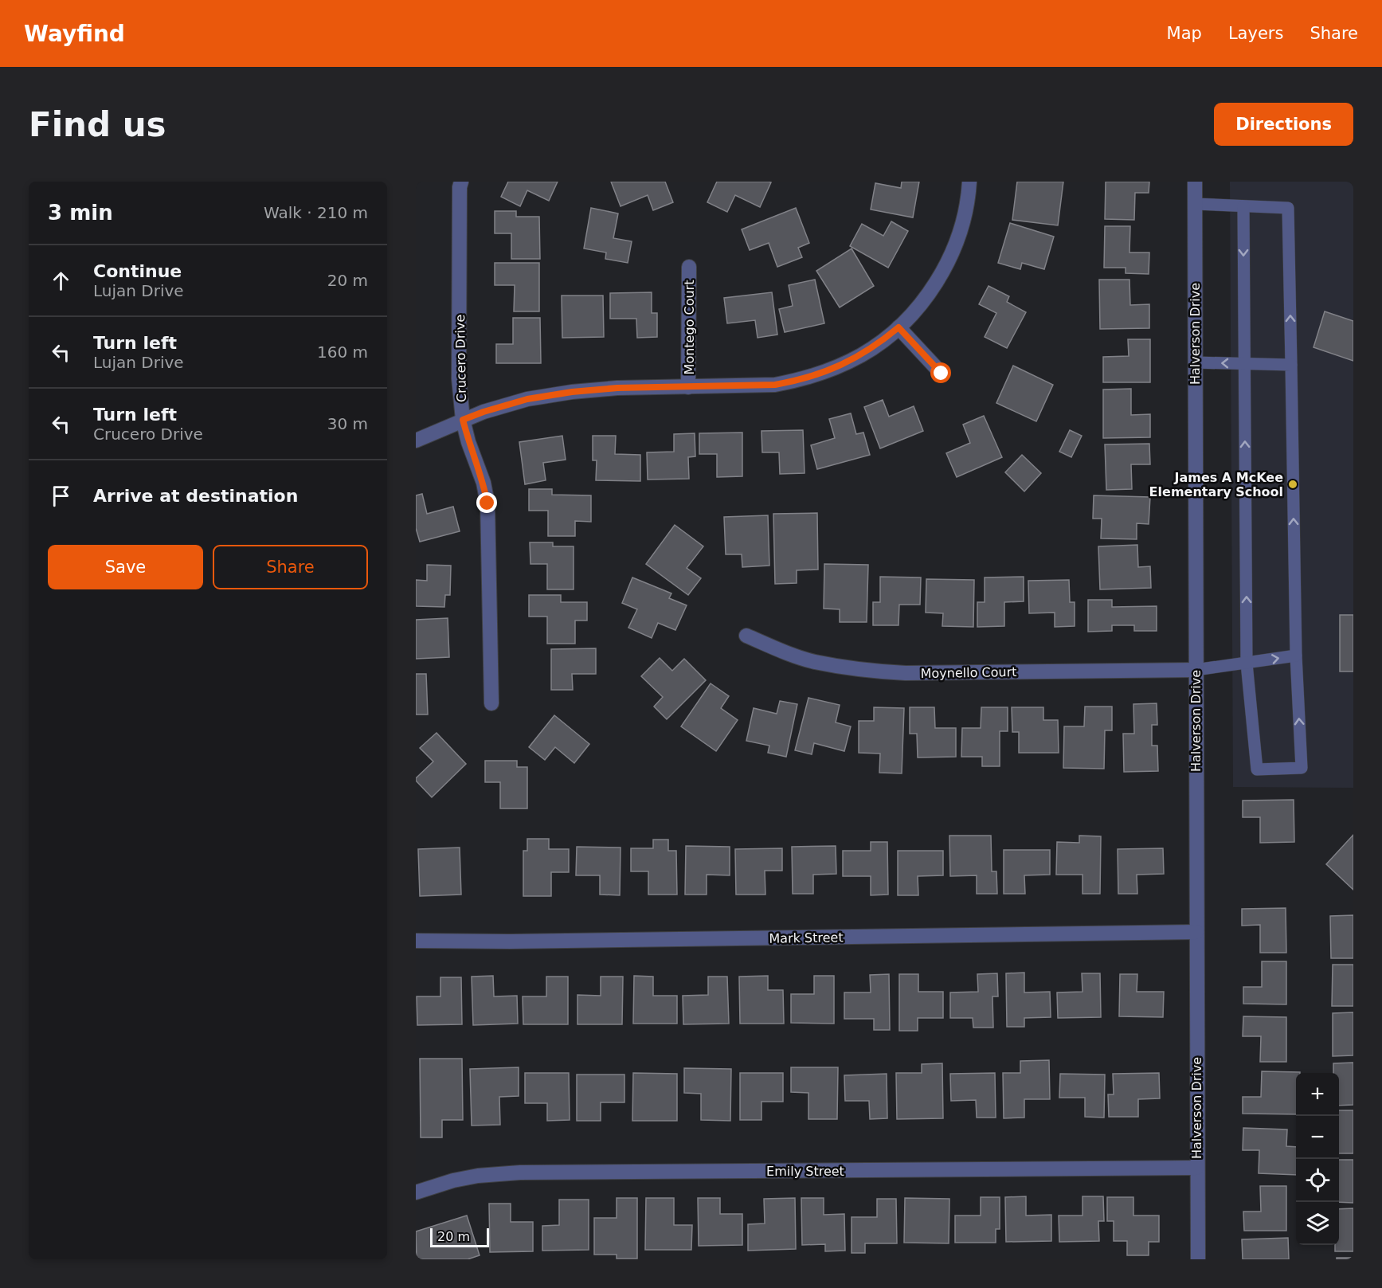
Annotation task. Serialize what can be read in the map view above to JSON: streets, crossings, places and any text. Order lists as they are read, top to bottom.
{
  "streets": {
    "street": [
      "Montego Court",
      "Halverson Drive",
      "Crucero Drive",
      "Moynello Court",
      "Mark Street",
      "Emily Street"
    ]
  },
  "crossings": [
    ["Halverson Drive", "Moynello Court"],
    ["Halverson Drive", "Mark Street"],
    ["Halverson Drive", "Emily Street"]
  ],
  "places": ["James A McKee Elementary School"],
  "scale_bar": "20 m",
  "page": {
    "header": "Wayfind",
    "nav": ["Map", "Layers", "Share"],
    "buttons": [
      "Directions",
      ["Save", "Share"]
    ],
    "title": "Find us",
    "heading": ["3 min", "Walk · 210 m"],
    "list": [
      ["Continue", "Lujan Drive", "20 m"],
      ["Turn left", "Lujan Drive", "160 m"],
      ["Turn left", "Crucero Drive", "30 m"],
      "Arrive at destination"
    ],
    "map_buttons": ["+", "−"],
    "scale": "20 m"
  }
}
